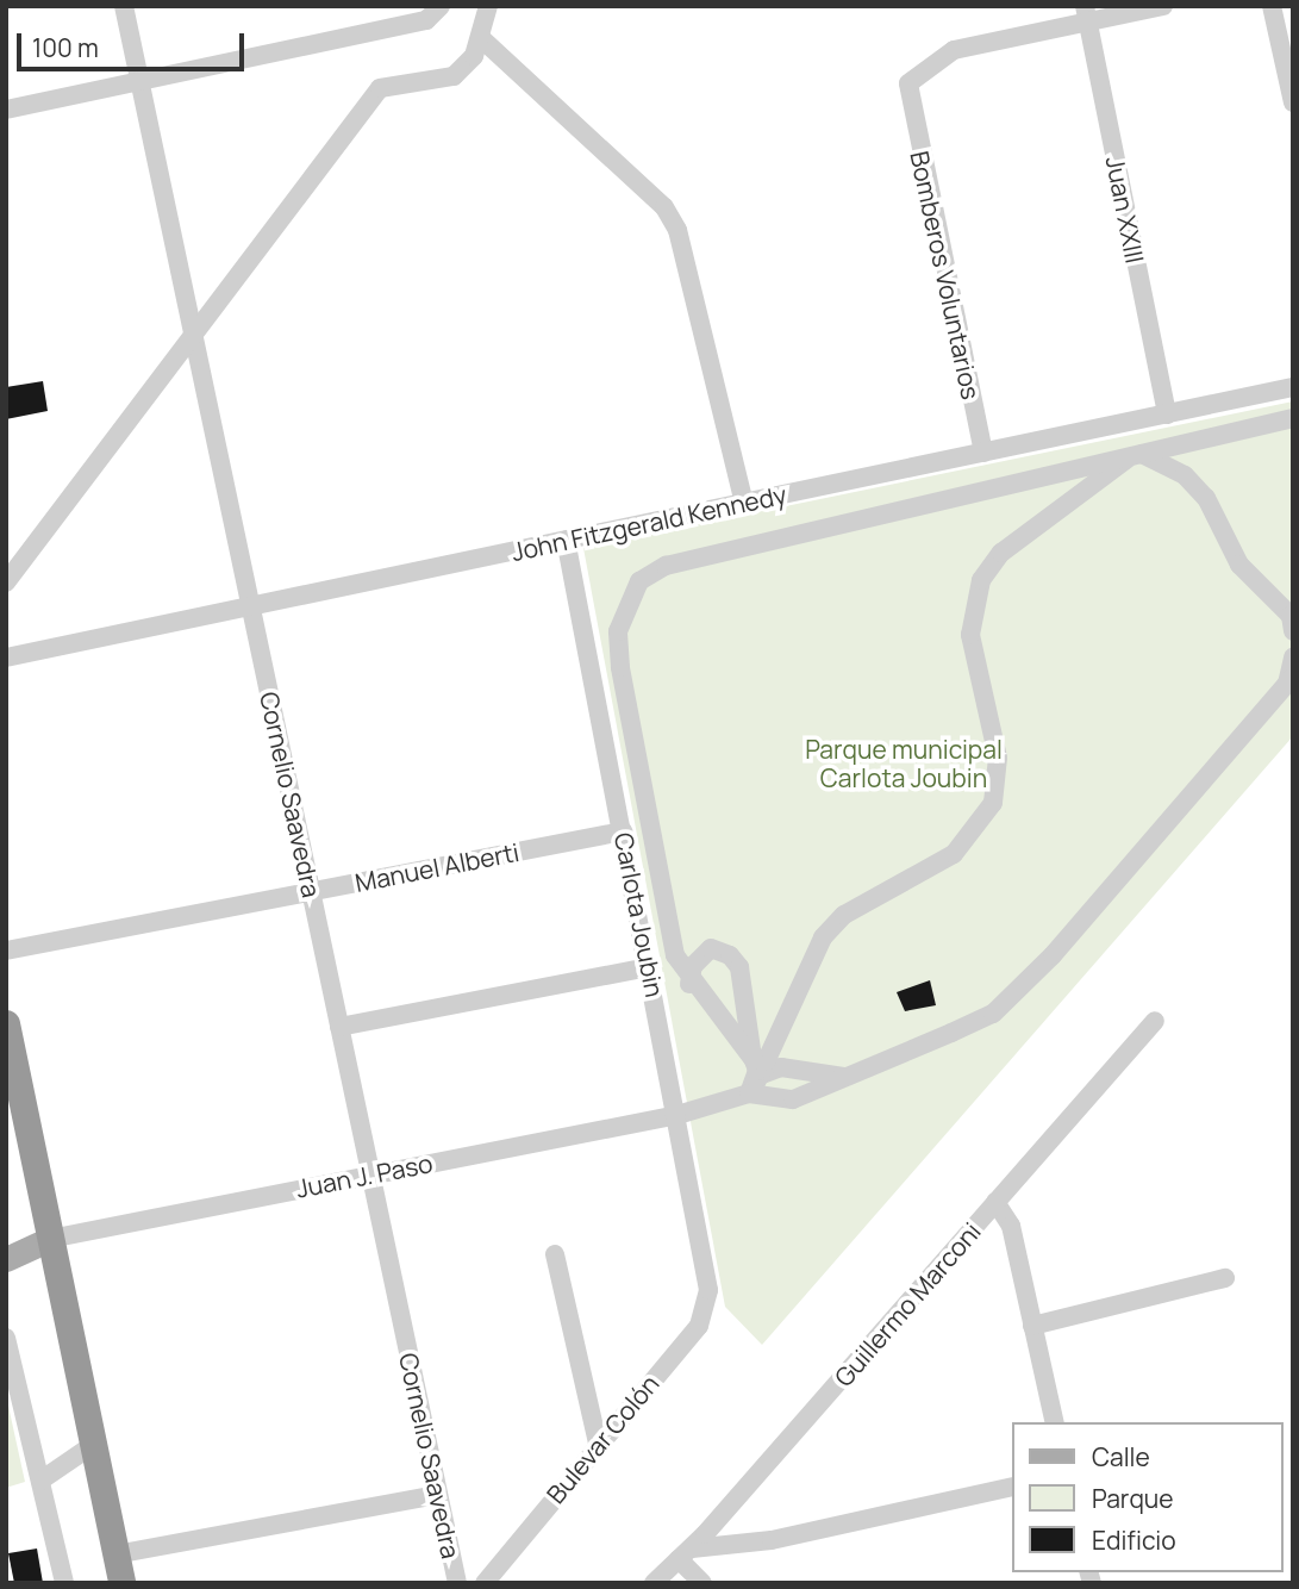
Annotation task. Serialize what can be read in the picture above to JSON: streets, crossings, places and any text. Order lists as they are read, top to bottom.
{
  "streets": {
    "street": [
      "Juan XXIII",
      "Bomberos Voluntarios",
      "John Fitzgerald Kennedy",
      "Cornelio Saavedra",
      "Manuel Alberti",
      "Carlota Joubin",
      "Juan J. Paso",
      "Guillermo Marconi",
      "Bulevar Colón"
    ]
  },
  "crossings": [
    ["Juan XXIII", "Bomberos Voluntarios"],
    ["Juan XXIII", "John Fitzgerald Kennedy"],
    ["Bomberos Voluntarios", "John Fitzgerald Kennedy"],
    ["John Fitzgerald Kennedy", "Cornelio Saavedra"],
    ["John Fitzgerald Kennedy", "Carlota Joubin"],
    ["Cornelio Saavedra", "Manuel Alberti"],
    ["Cornelio Saavedra", "Juan J. Paso"],
    ["Manuel Alberti", "Carlota Joubin"],
    ["Carlota Joubin", "Juan J. Paso"],
    ["Carlota Joubin", "Bulevar Colón"]
  ],
  "parks": ["Parque municipal Carlota Joubin"],
  "legend": ["Calle", "Parque", "Edificio"],
  "scale_bar": "100 m"
}
